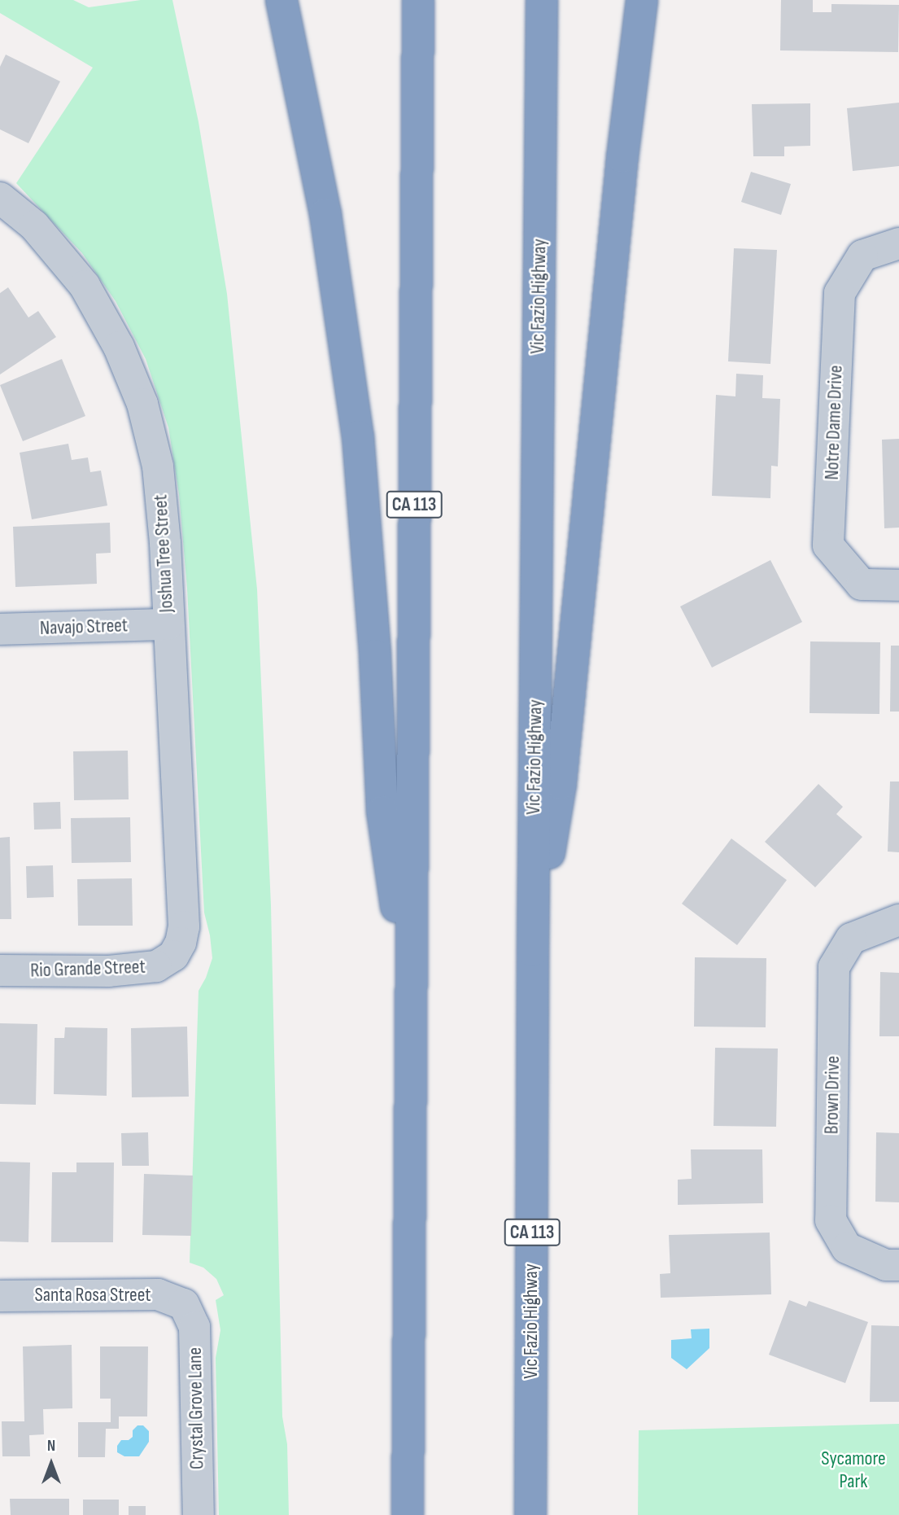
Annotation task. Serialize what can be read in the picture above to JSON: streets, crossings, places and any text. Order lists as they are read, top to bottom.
{
  "streets": {
    "highway": ["Vic Fazio Highway", "CA 113"],
    "street": [
      "Notre Dame Drive",
      "Joshua Tree Street",
      "Navajo Street",
      "Rio Grande Street",
      "Brown Drive",
      "Santa Rosa Street",
      "Crystal Grove Lane"
    ]
  },
  "crossings": [
    ["Joshua Tree Street", "Navajo Street"],
    ["Joshua Tree Street", "Rio Grande Street"],
    ["Santa Rosa Street", "Crystal Grove Lane"]
  ],
  "parks": ["Sycamore Park"],
  "north": "top"
}
